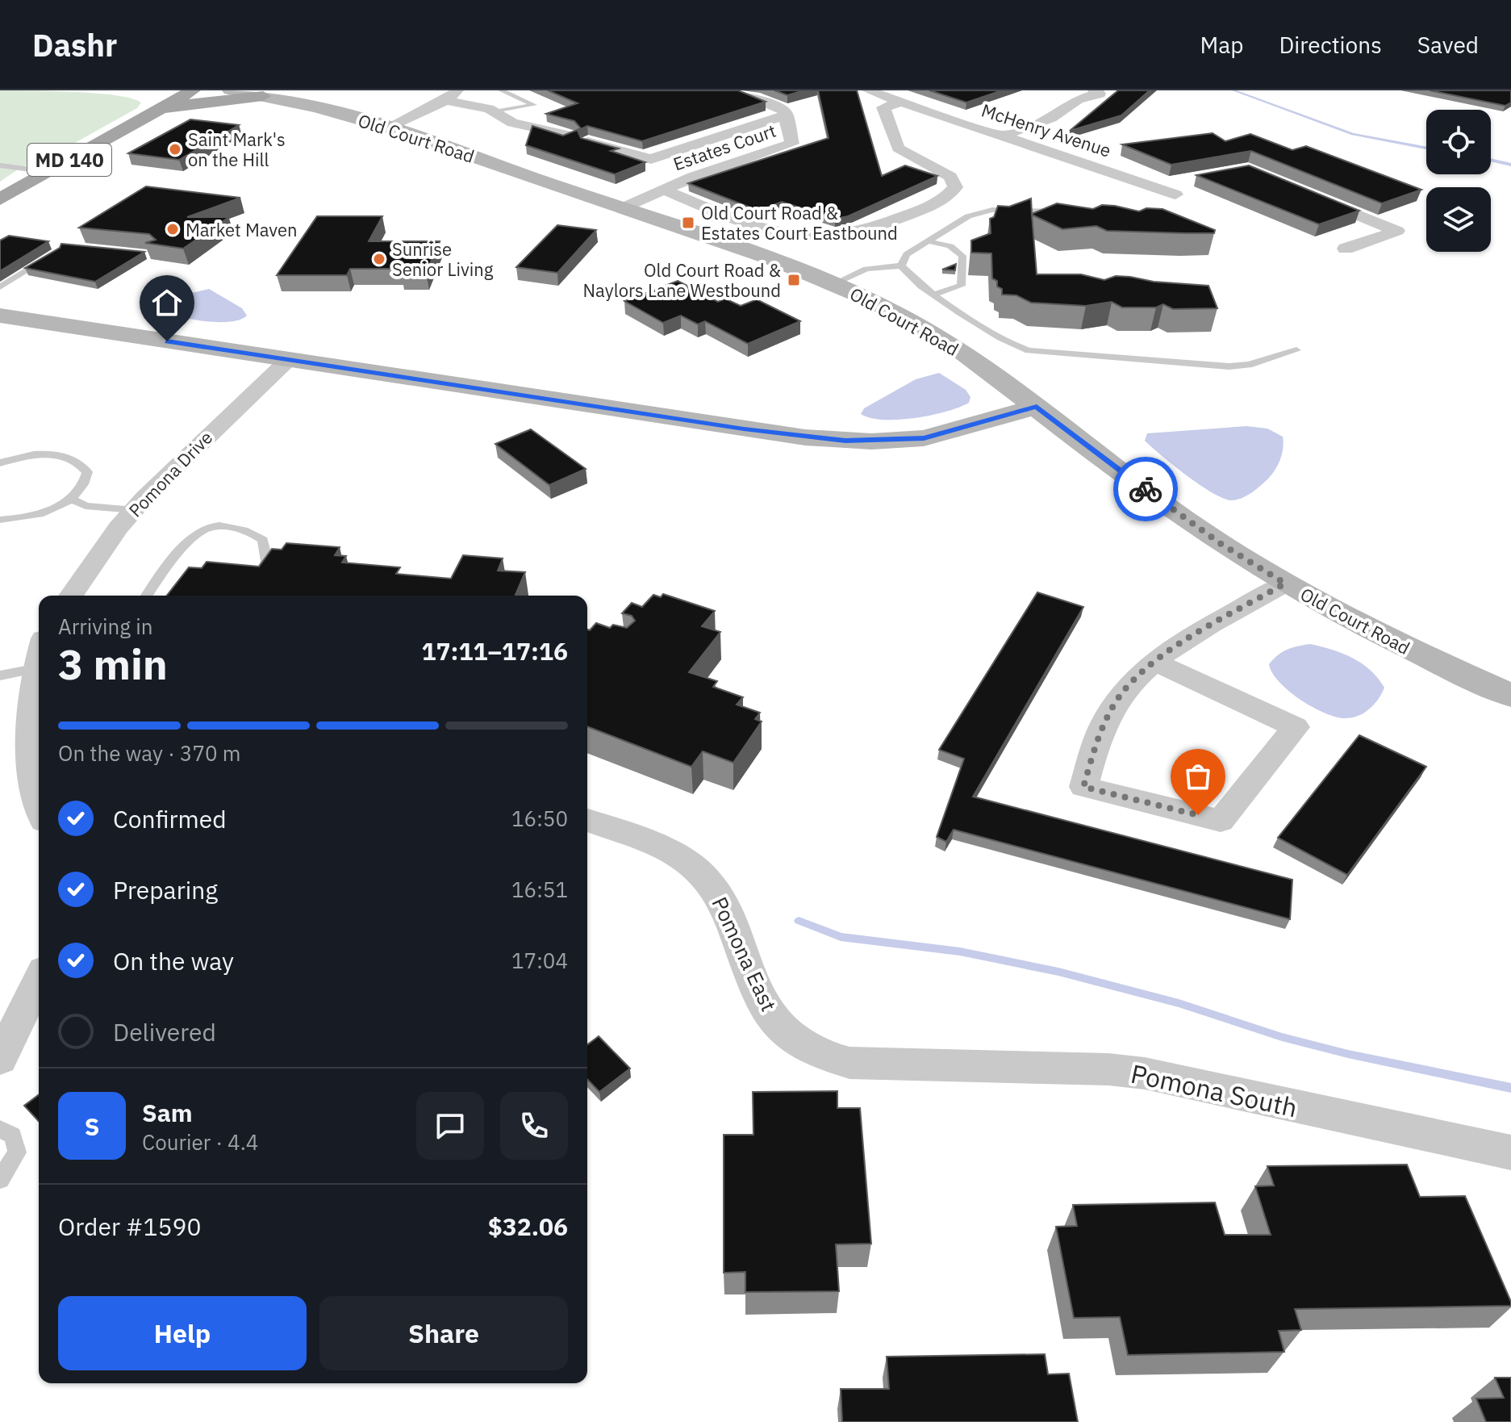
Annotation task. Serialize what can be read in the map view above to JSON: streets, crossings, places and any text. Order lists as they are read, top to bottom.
{
  "streets": {
    "main road": ["Old Court Road", "MD 140"],
    "street": [
      "McHenry Avenue",
      "Estates Court",
      "Pomona Drive",
      "Pomona East",
      "Pomona South"
    ]
  },
  "crossings": [
    ["Old Court Road", "Estates Court"],
    ["Pomona East", "Pomona South"]
  ],
  "places": {
    "other": ["Saint Mark's on the Hill", "Market Maven", "Sunrise Senior Living"],
    "transit": ["Old Court Road & Estates Court Eastbound", "Old Court Road & Naylors Lane Westbound"]
  },
  "page": {
    "header": "Dashr",
    "nav": ["Map", "Directions", "Saved"],
    "heading": ["3 min", "Arriving in", "17:11–17:16"],
    "panel": [
      "Sam",
      "Courier · 4.4",
      "Order #1590",
      "$32.06"
    ],
    "bar": "On the way · 370 m",
    "list": [
      ["Confirmed", "16:50"],
      ["Preparing", "16:51"],
      ["On the way", "17:04"],
      "Delivered"
    ],
    "round": "S",
    "buttons": ["Help", "Share"]
  }
}
